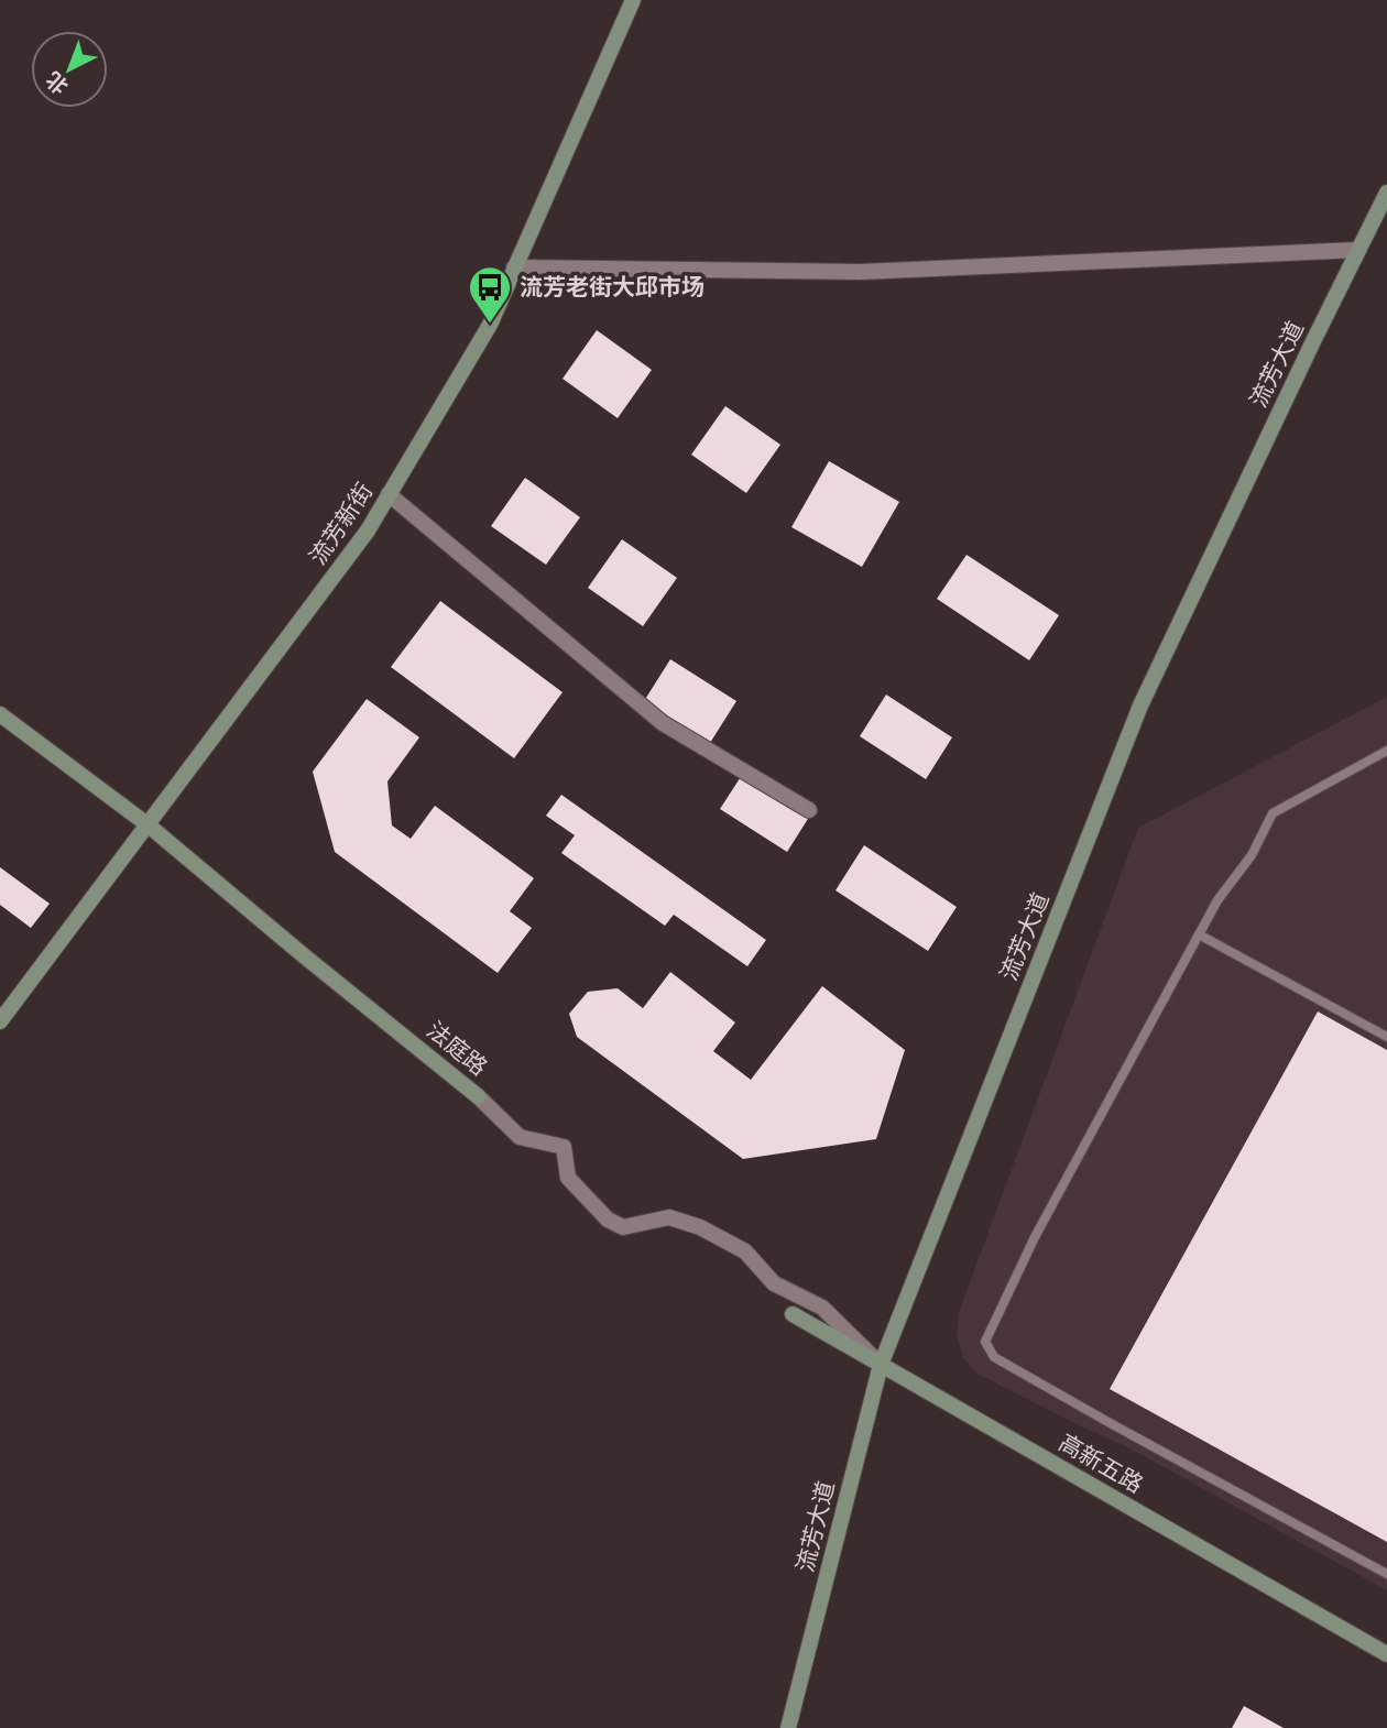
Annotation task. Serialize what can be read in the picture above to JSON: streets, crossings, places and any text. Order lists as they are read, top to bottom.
{
  "streets": {
    "main road": [
      "流芳大道",
      "流芳新街",
      "法庭路",
      "高新五路"
    ]
  },
  "crossings": [
    ["流芳大道", "法庭路"],
    ["流芳大道", "高新五路"],
    ["流芳新街", "法庭路"],
    ["法庭路", "高新五路"]
  ],
  "places": {
    "bus stop": ["流芳老街大邱市场"]
  },
  "north": "bottom left"
}
